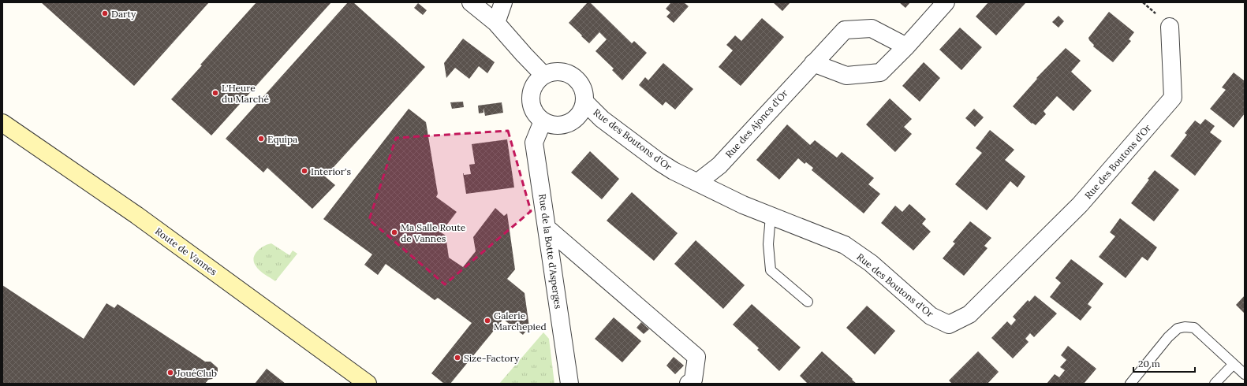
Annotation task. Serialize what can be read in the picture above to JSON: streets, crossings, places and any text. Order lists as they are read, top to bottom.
{
  "streets": {
    "main road": ["Route de Vannes"],
    "street": ["Rue des Ajoncs d'Or", "Rue des Boutons d'Or", "Rue de la Botte d'Asperges"]
  },
  "crossings": [
    ["Rue des Ajoncs d'Or", "Rue des Boutons d'Or"],
    ["Rue des Boutons d'Or", "Rue de la Botte d'Asperges"]
  ],
  "places": [
    "Darty",
    "L'Heure du Marché",
    "Equipa",
    "Interior's",
    "Ma Salle Route de Vannes",
    "Galerie Marchepied",
    "Size-Factory",
    "JouéClub"
  ],
  "scale_bar": "20 m"
}
